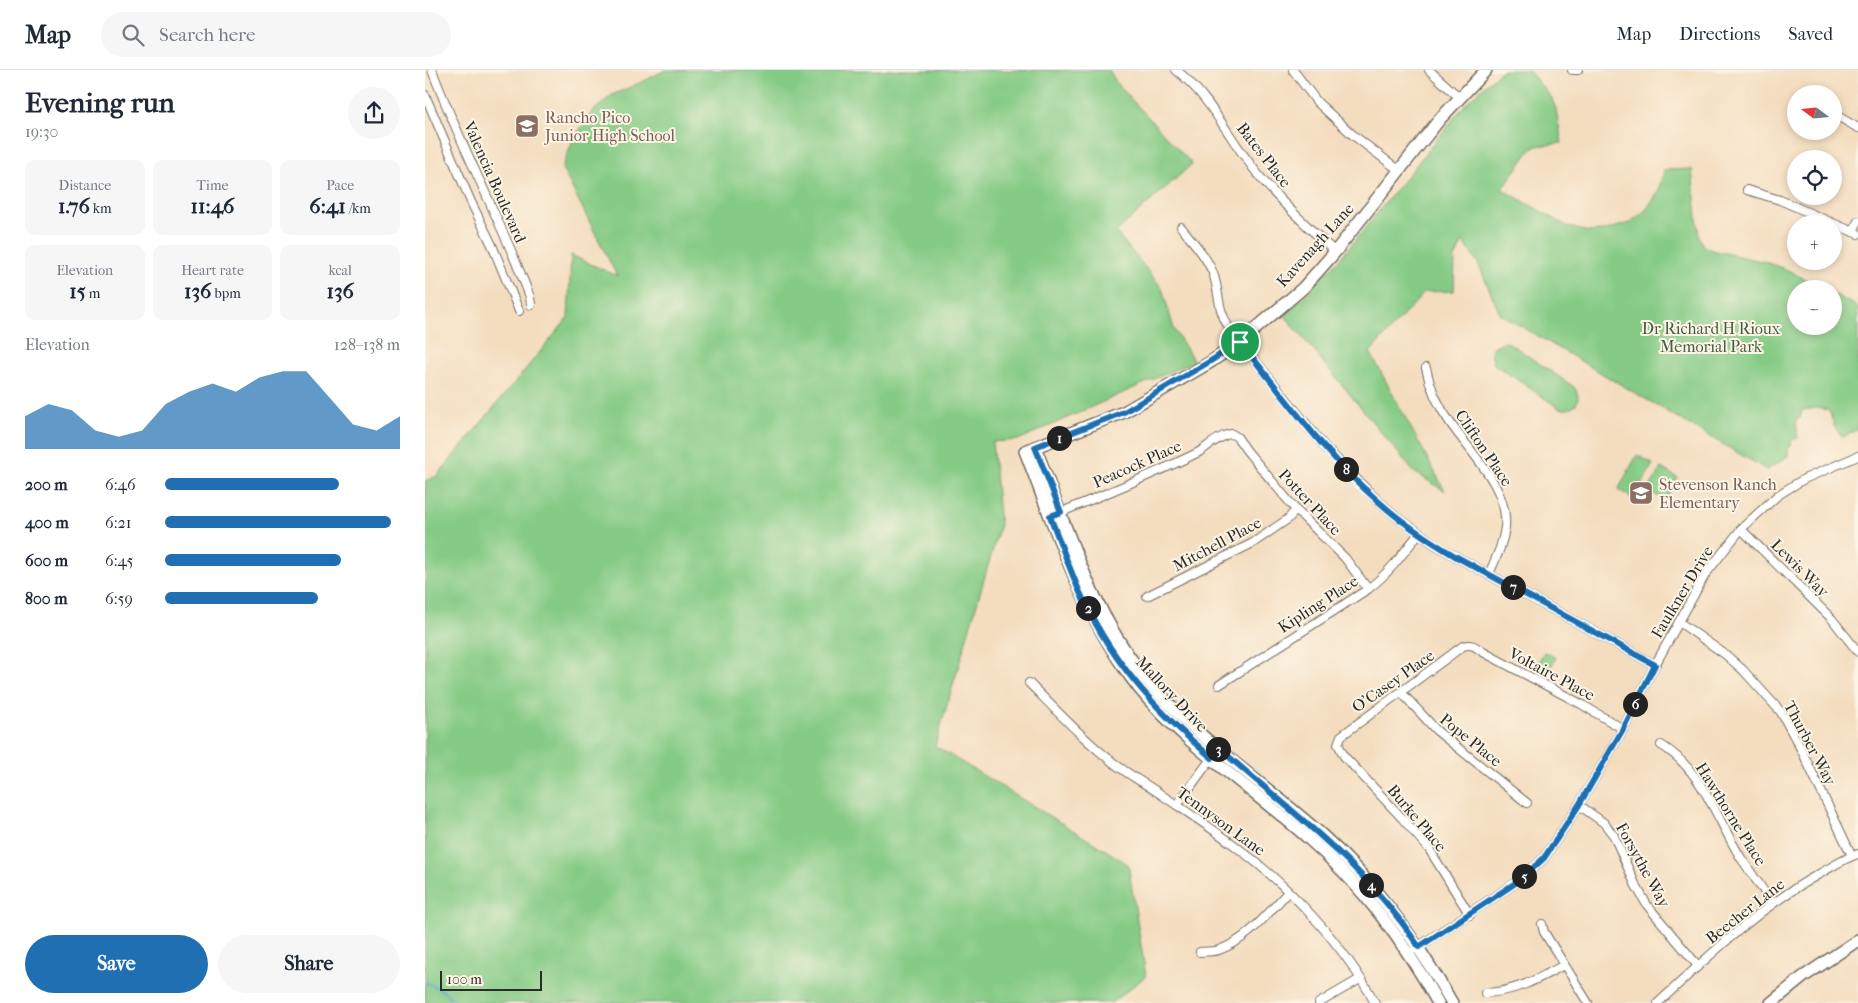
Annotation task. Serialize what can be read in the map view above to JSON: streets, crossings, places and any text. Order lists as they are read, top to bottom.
{
  "streets": {
    "main road": ["Kavenagh Lane", "Mallory Drive"],
    "street": [
      "Bates Place",
      "Valencia Boulevard",
      "Clifton Place",
      "Peacock Place",
      "Potter Place",
      "Mitchell Place",
      "Lewis Way",
      "Faulkner Drive",
      "Kipling Place",
      "Voltaire Place",
      "O'Casey Place",
      "Pope Place",
      "Thurber Way",
      "Hawthorne Place",
      "Burke Place",
      "Tennyson Lane",
      "Forsythe Way",
      "Beecher Lane"
    ]
  },
  "crossings": [
    ["Bates Place", "Kavenagh Lane"],
    ["Kavenagh Lane", "Mallory Drive"],
    ["Peacock Place", "Potter Place"],
    ["Peacock Place", "Mallory Drive"],
    ["Potter Place", "Mitchell Place"],
    ["Potter Place", "Kipling Place"],
    ["Lewis Way", "Faulkner Drive"],
    ["Faulkner Drive", "Voltaire Place"],
    ["Faulkner Drive", "Mallory Drive"],
    ["Faulkner Drive", "Thurber Way"],
    ["Faulkner Drive", "Burke Place"],
    ["Faulkner Drive", "Forsythe Way"],
    ["Voltaire Place", "O'Casey Place"],
    ["O'Casey Place", "Pope Place"],
    ["O'Casey Place", "Burke Place"],
    ["Thurber Way", "Beecher Lane"],
    ["Hawthorne Place", "Beecher Lane"],
    ["Forsythe Way", "Beecher Lane"]
  ],
  "parks": ["Dr Richard H Rioux Memorial Park"],
  "places": {
    "school or university": ["Rancho Pico Junior High School", "Stevenson Ranch Elementary"]
  },
  "scale_bar": "100 m",
  "north": "left",
  "page": {
    "header": "Map",
    "search": "Search here",
    "nav": ["Map", "Directions", "Saved"],
    "heading": ["Evening run", "19:30"],
    "map_buttons": ["+", "−"],
    "stats": [
      ["Distance", "1.76 km"],
      ["Time", "11:46"],
      ["Pace", "6:41 /km"],
      ["Elevation", "15 m"],
      ["Heart rate", "136 bpm"],
      ["kcal", "136"]
    ],
    "chart": ["Elevation", "128–138 m"],
    "pins": [
      "1",
      "8",
      "7",
      "2",
      "6",
      "3",
      "5",
      "4"
    ],
    "list": [
      {
        "name": "200 m",
        "note": "6:46"
      },
      {
        "name": "400 m",
        "note": "6:21"
      },
      {
        "name": "600 m",
        "note": "6:45"
      },
      {
        "name": "800 m",
        "note": "6:59"
      }
    ],
    "buttons": ["Save", "Share"],
    "scale": "100 m"
  }
}
